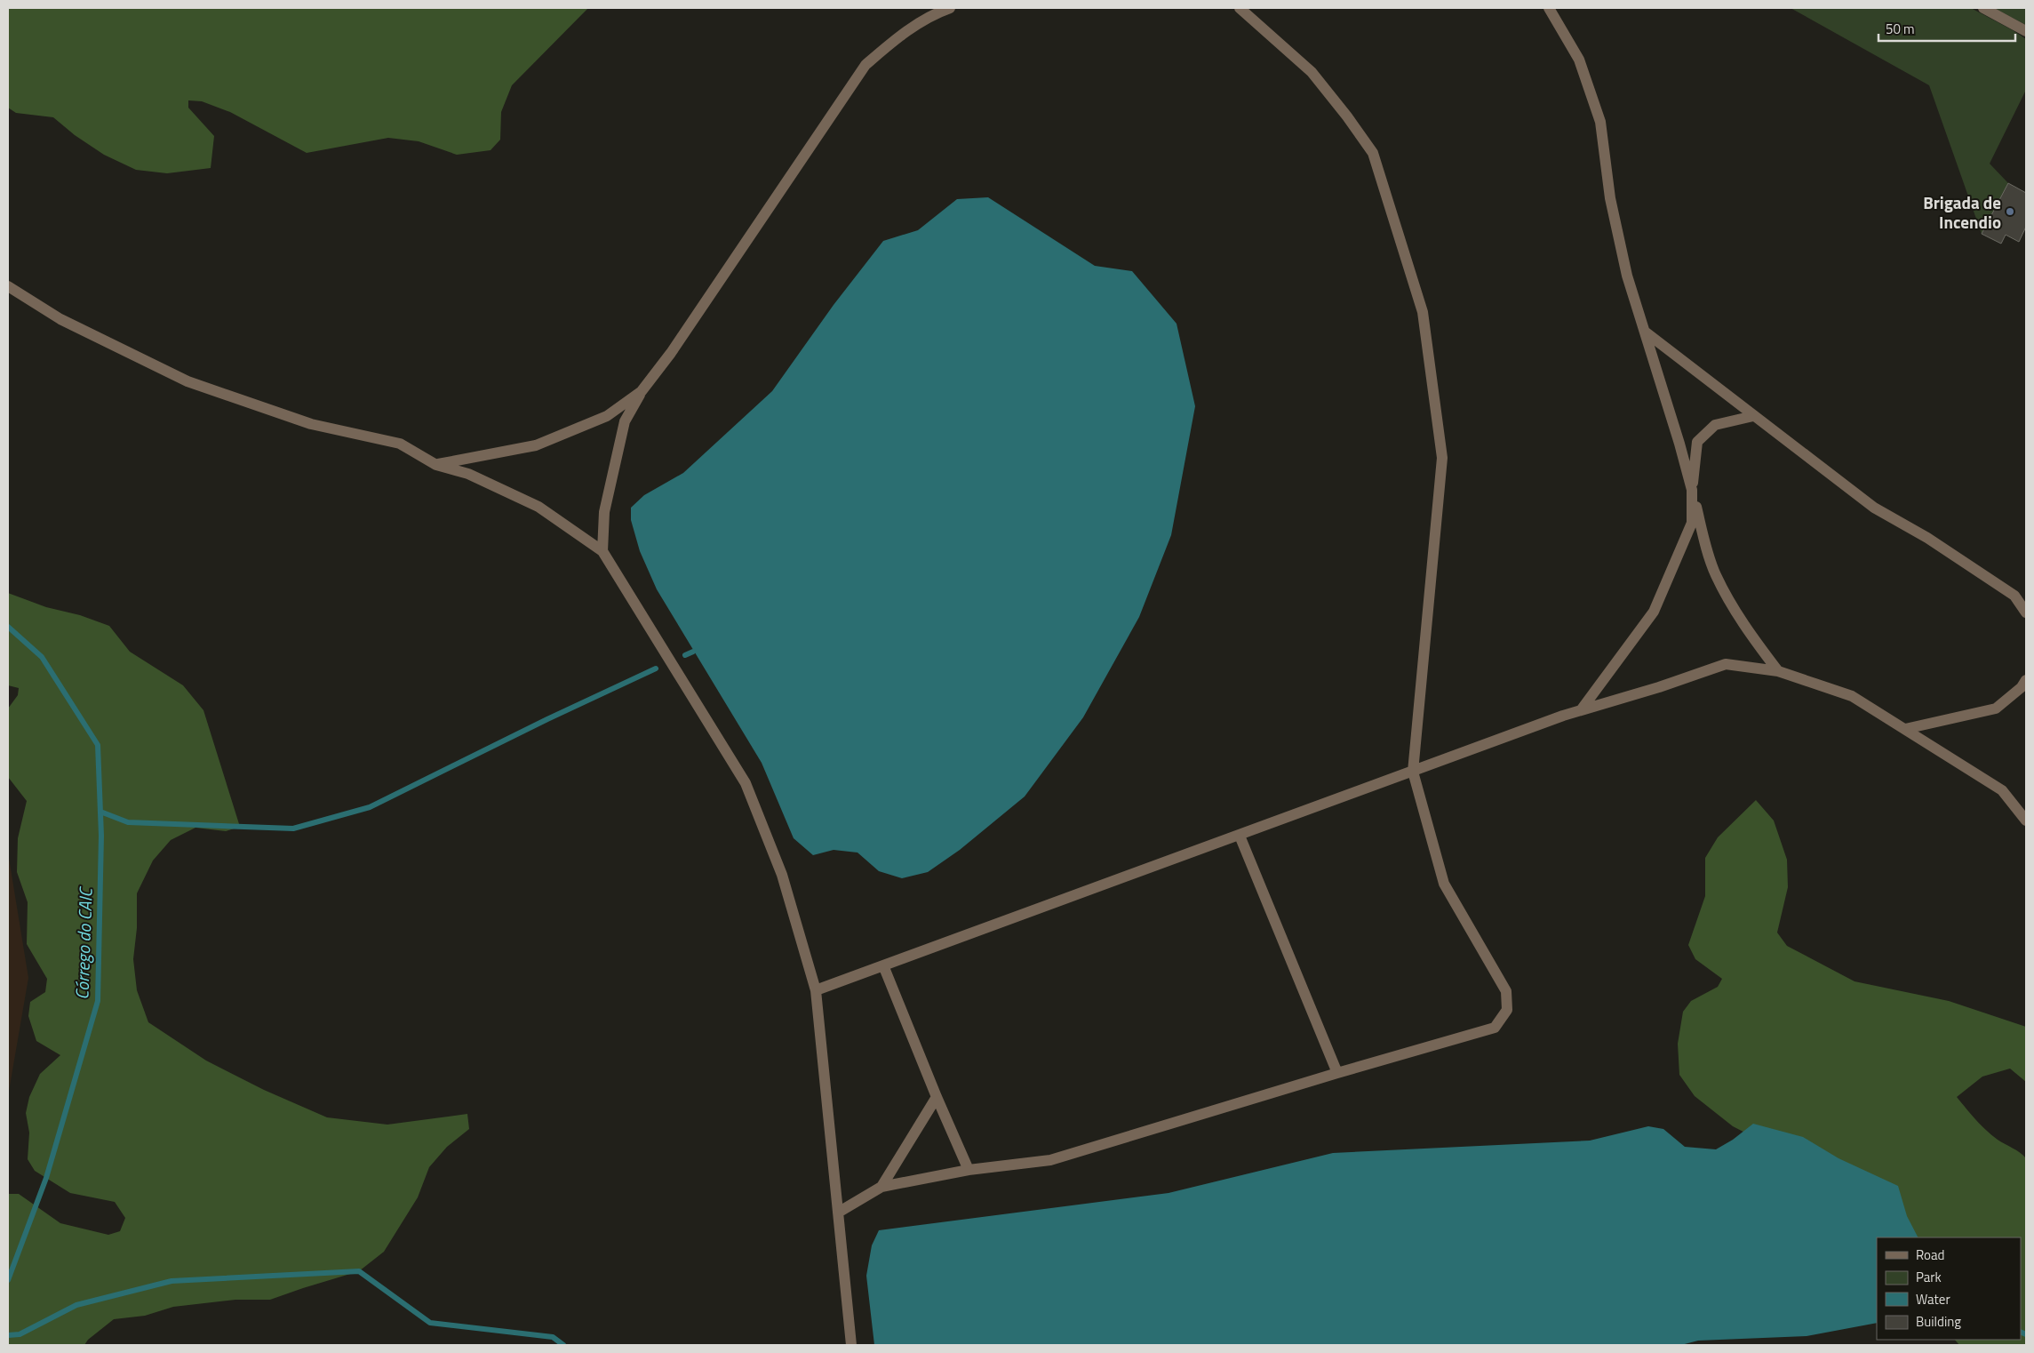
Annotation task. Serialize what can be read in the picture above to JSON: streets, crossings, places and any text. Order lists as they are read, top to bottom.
{
  "water": ["Córrego do CAIC"],
  "places": ["Brigada de Incendio"],
  "legend": [
    "Road",
    "Park",
    "Water",
    "Building"
  ],
  "scale_bar": "50 m"
}
